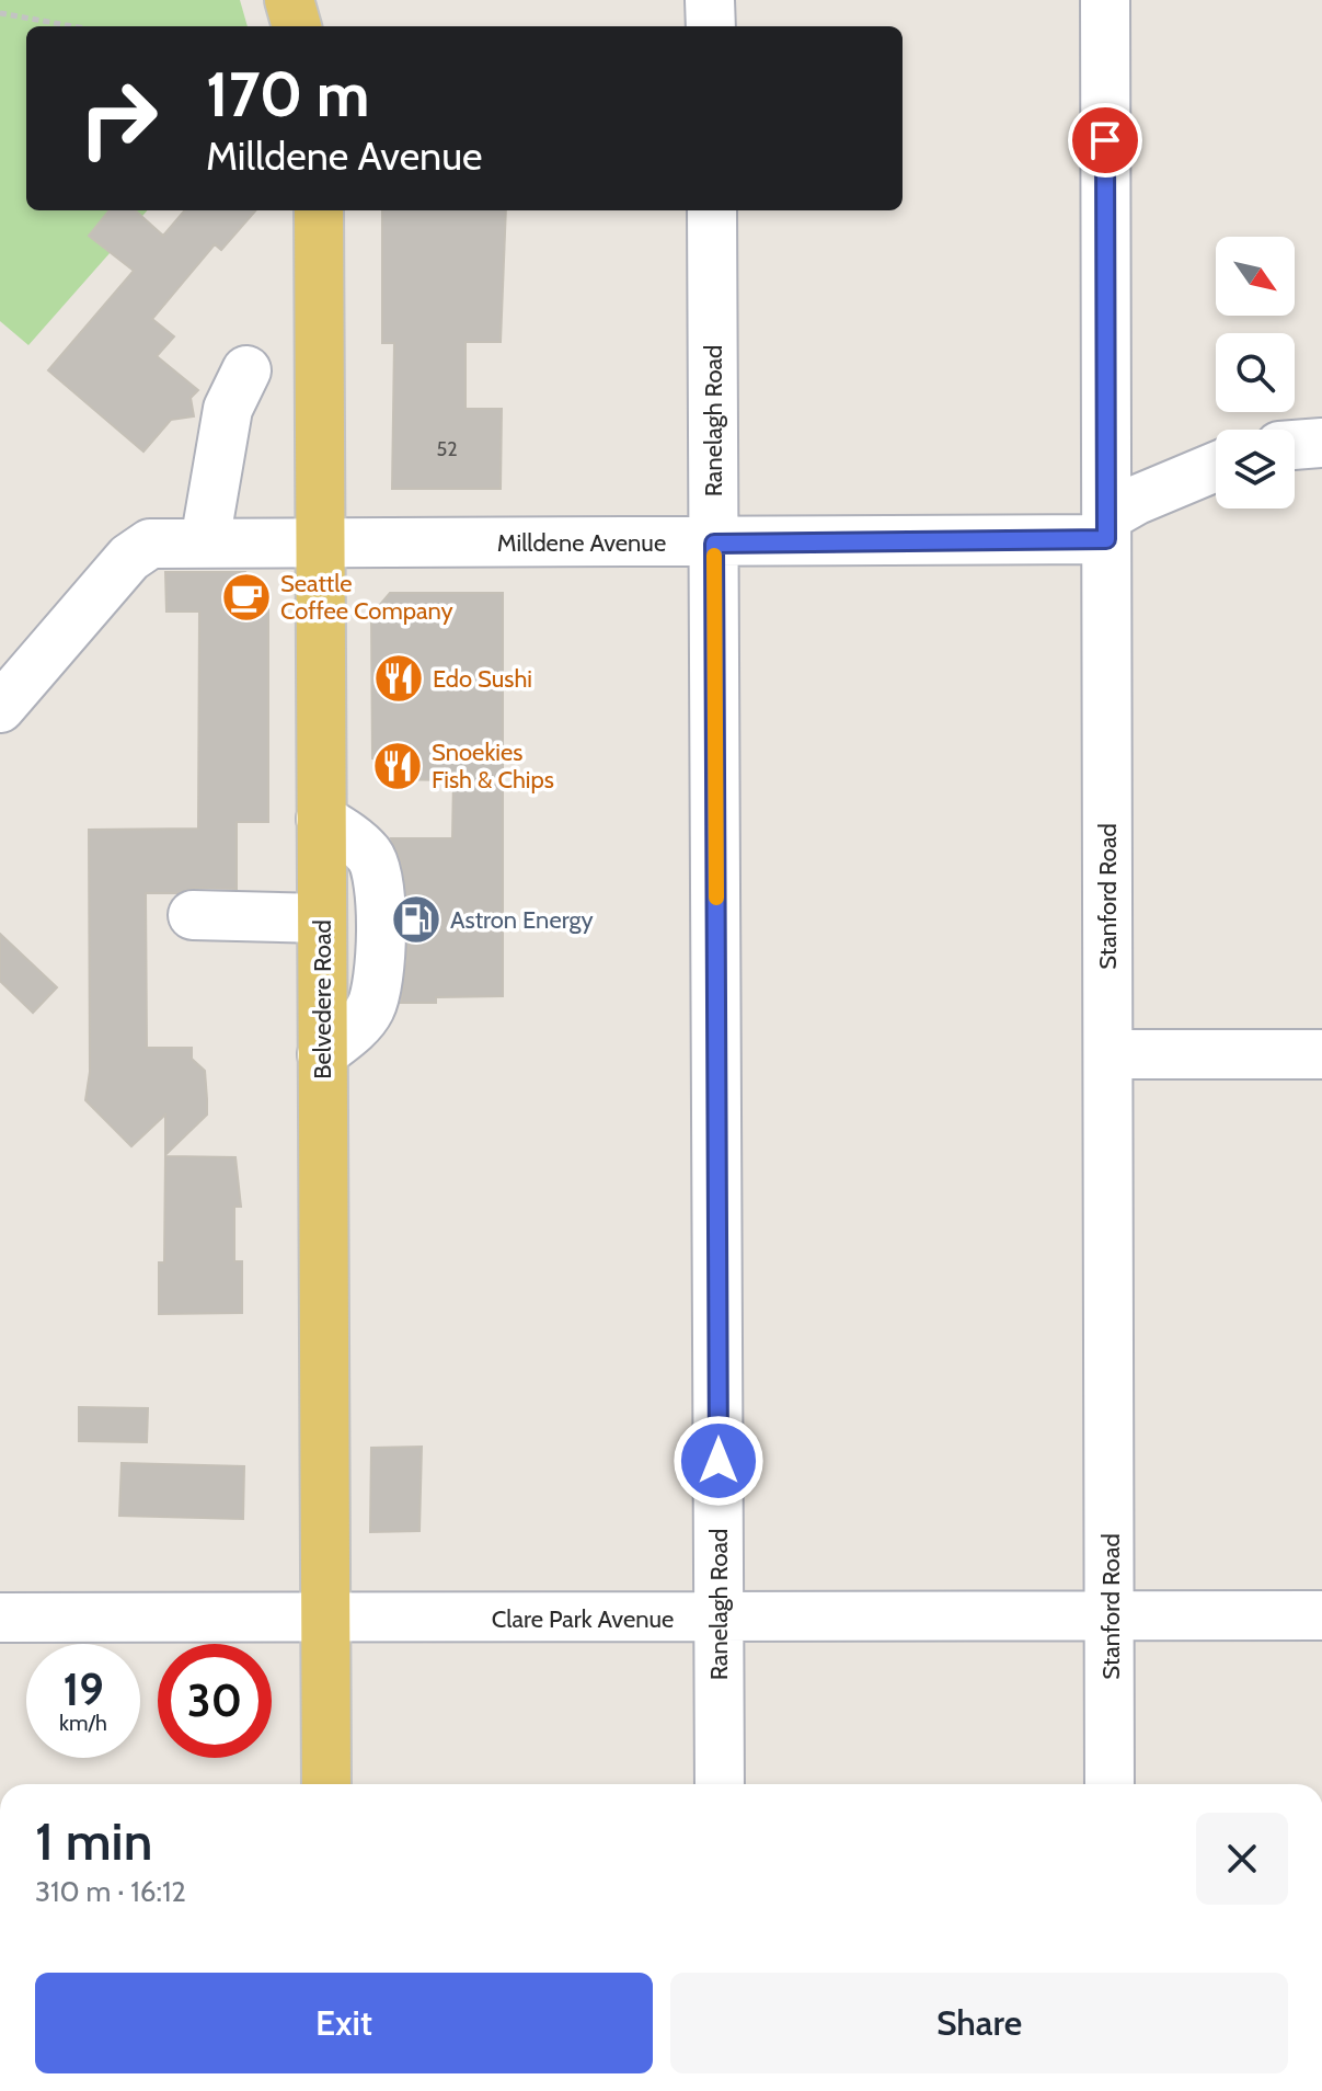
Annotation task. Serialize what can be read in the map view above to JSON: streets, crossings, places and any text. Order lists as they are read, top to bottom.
{
  "streets": {
    "main road": ["Belvedere Road"],
    "street": [
      "Ranelagh Road",
      "Milldene Avenue",
      "Stanford Road",
      "Clare Park Avenue"
    ]
  },
  "crossings": [
    ["Ranelagh Road", "Milldene Avenue"],
    ["Ranelagh Road", "Clare Park Avenue"],
    ["Milldene Avenue", "Stanford Road"],
    ["Milldene Avenue", "Belvedere Road"],
    ["Stanford Road", "Clare Park Avenue"],
    ["Belvedere Road", "Clare Park Avenue"]
  ],
  "places": {
    "cafe": ["Seattle Coffee Company"],
    "restaurant": ["Edo Sushi", "Snoekies Fish & Chips"],
    "fuel station": ["Astron Energy"]
  },
  "house_numbers": ["52"],
  "north": "bottom right",
  "page": {
    "turn": ["170 m", "Milldene Avenue"],
    "speed": "19 km/h",
    "limit": "30",
    "heading": ["1 min", "310 m · 16:12"],
    "buttons": ["Exit", "Share"]
  }
}
